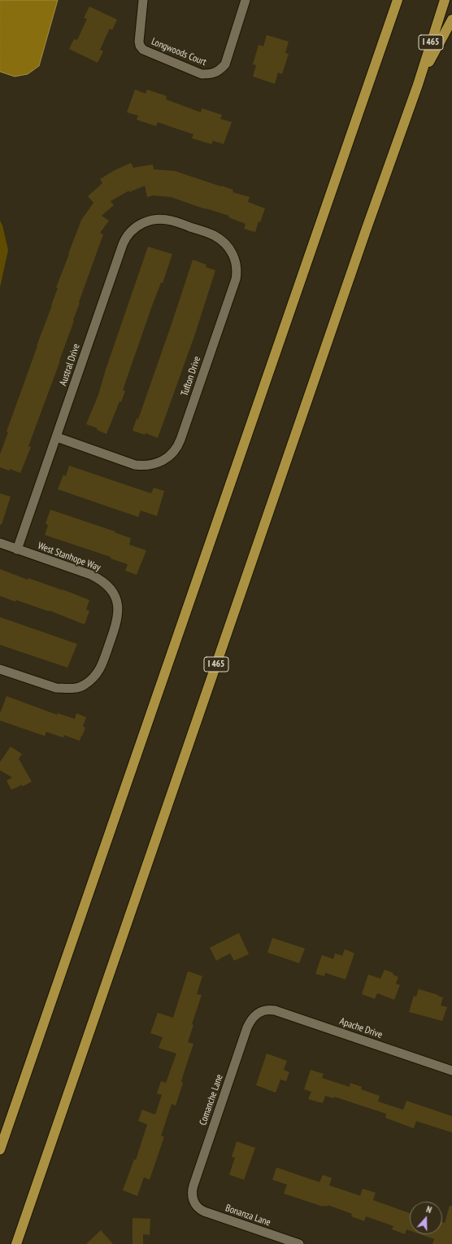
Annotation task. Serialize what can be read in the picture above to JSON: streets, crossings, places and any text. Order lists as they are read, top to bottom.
{
  "streets": {
    "highway": ["I 465"],
    "street": [
      "Longwoods Court",
      "Austral Drive",
      "Tufton Drive",
      "West Stanhope Way",
      "Apache Drive",
      "Comanche Lane",
      "Bonanza Lane"
    ]
  },
  "crossings": [
    ["Austral Drive", "Tufton Drive"],
    ["Austral Drive", "West Stanhope Way"],
    ["Apache Drive", "Comanche Lane"],
    ["Comanche Lane", "Bonanza Lane"]
  ],
  "north": "top"
}
